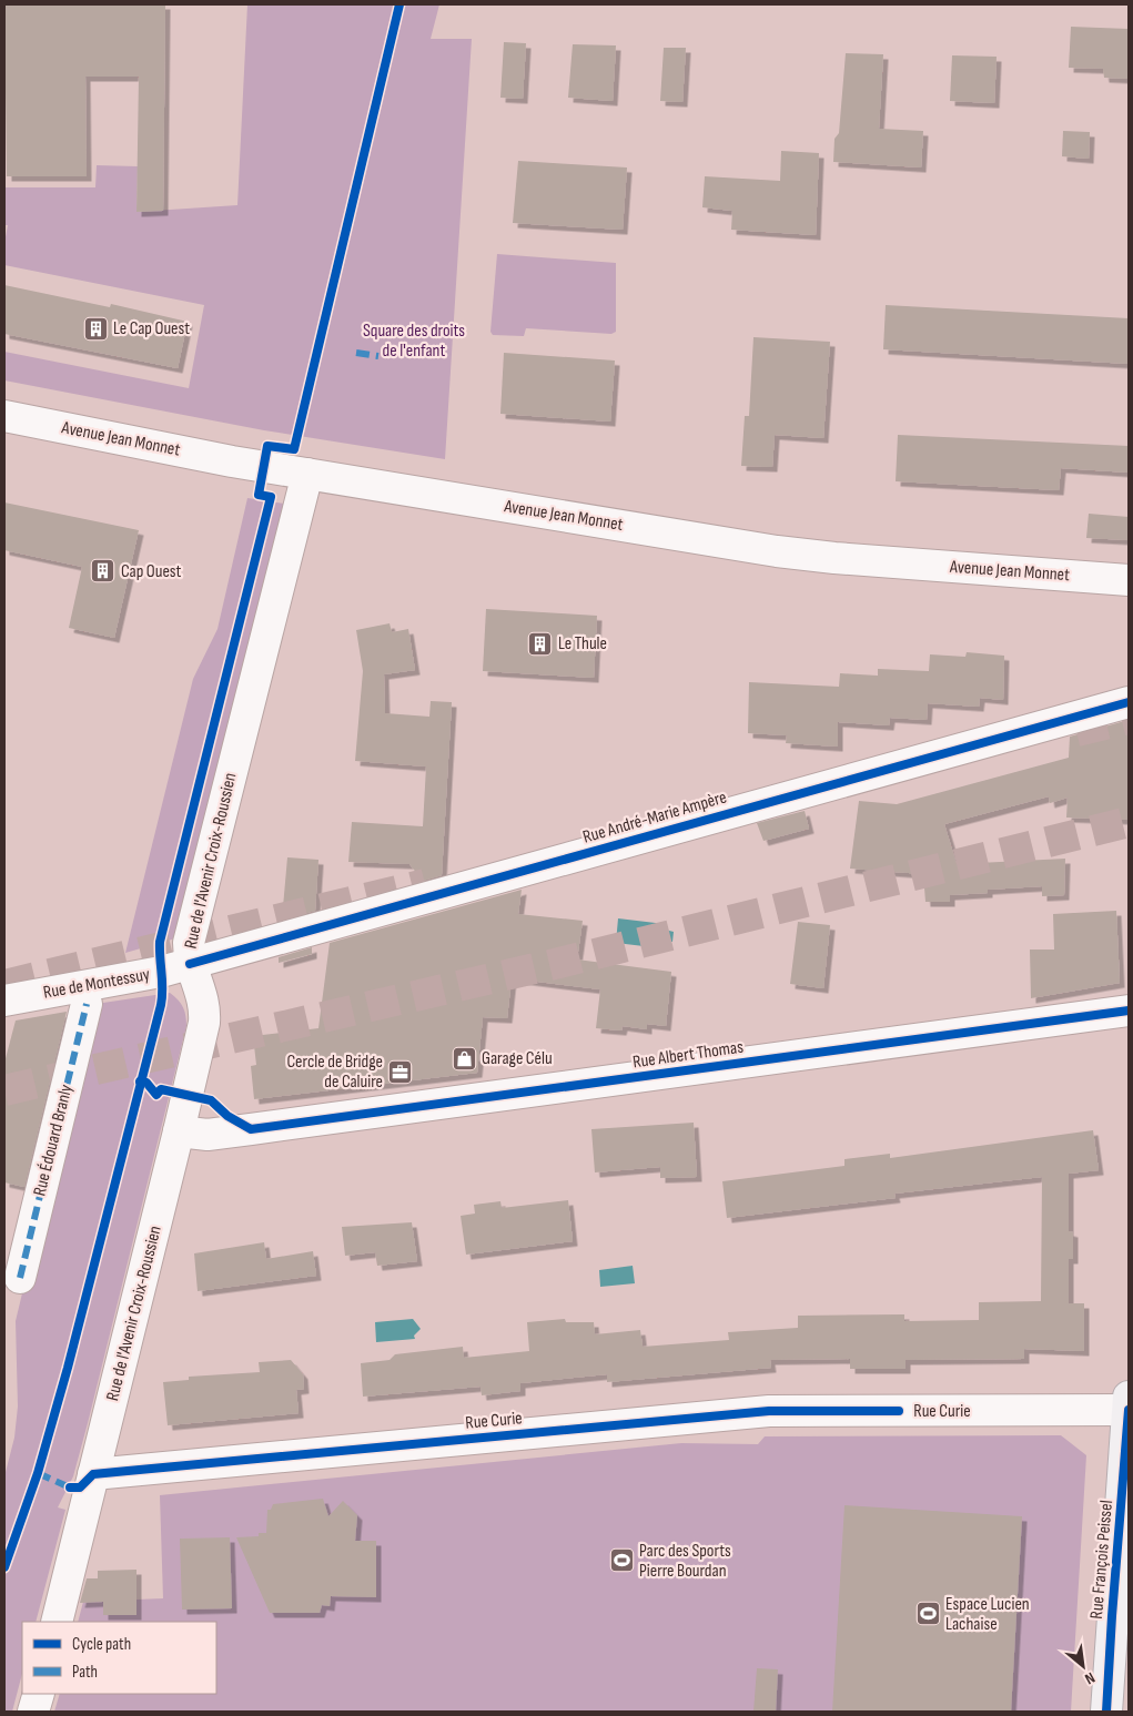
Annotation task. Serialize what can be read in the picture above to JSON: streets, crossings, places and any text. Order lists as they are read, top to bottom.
{
  "streets": {
    "main road": ["Rue François Peissel"],
    "street": [
      "Avenue Jean Monnet",
      "Rue André-Marie Ampère",
      "Rue de l'Avenir Croix-Roussien",
      "Rue de Montessuy",
      "Rue Albert Thomas",
      "Rue Édouard Branly",
      "Rue Curie"
    ]
  },
  "crossings": [
    ["Avenue Jean Monnet", "Rue de l'Avenir Croix-Roussien"],
    ["Rue André-Marie Ampère", "Rue de l'Avenir Croix-Roussien"],
    ["Rue André-Marie Ampère", "Rue de Montessuy"],
    ["Rue de l'Avenir Croix-Roussien", "Rue de Montessuy"],
    ["Rue de l'Avenir Croix-Roussien", "Rue Albert Thomas"],
    ["Rue de l'Avenir Croix-Roussien", "Rue Curie"],
    ["Rue Curie", "Rue François Peissel"]
  ],
  "parks": ["Square des droits de l'enfant"],
  "places": {
    "building": ["Le Cap Ouest", "Cap Ouest", "Le Thule"],
    "shop": ["Garage Célu"],
    "office": ["Cercle de Bridge de Caluire"],
    "sports": ["Parc des Sports Pierre Bourdan", "Espace Lucien Lachaise"]
  },
  "legend": ["Cycle path", "Path"],
  "north": "bottom right"
}
